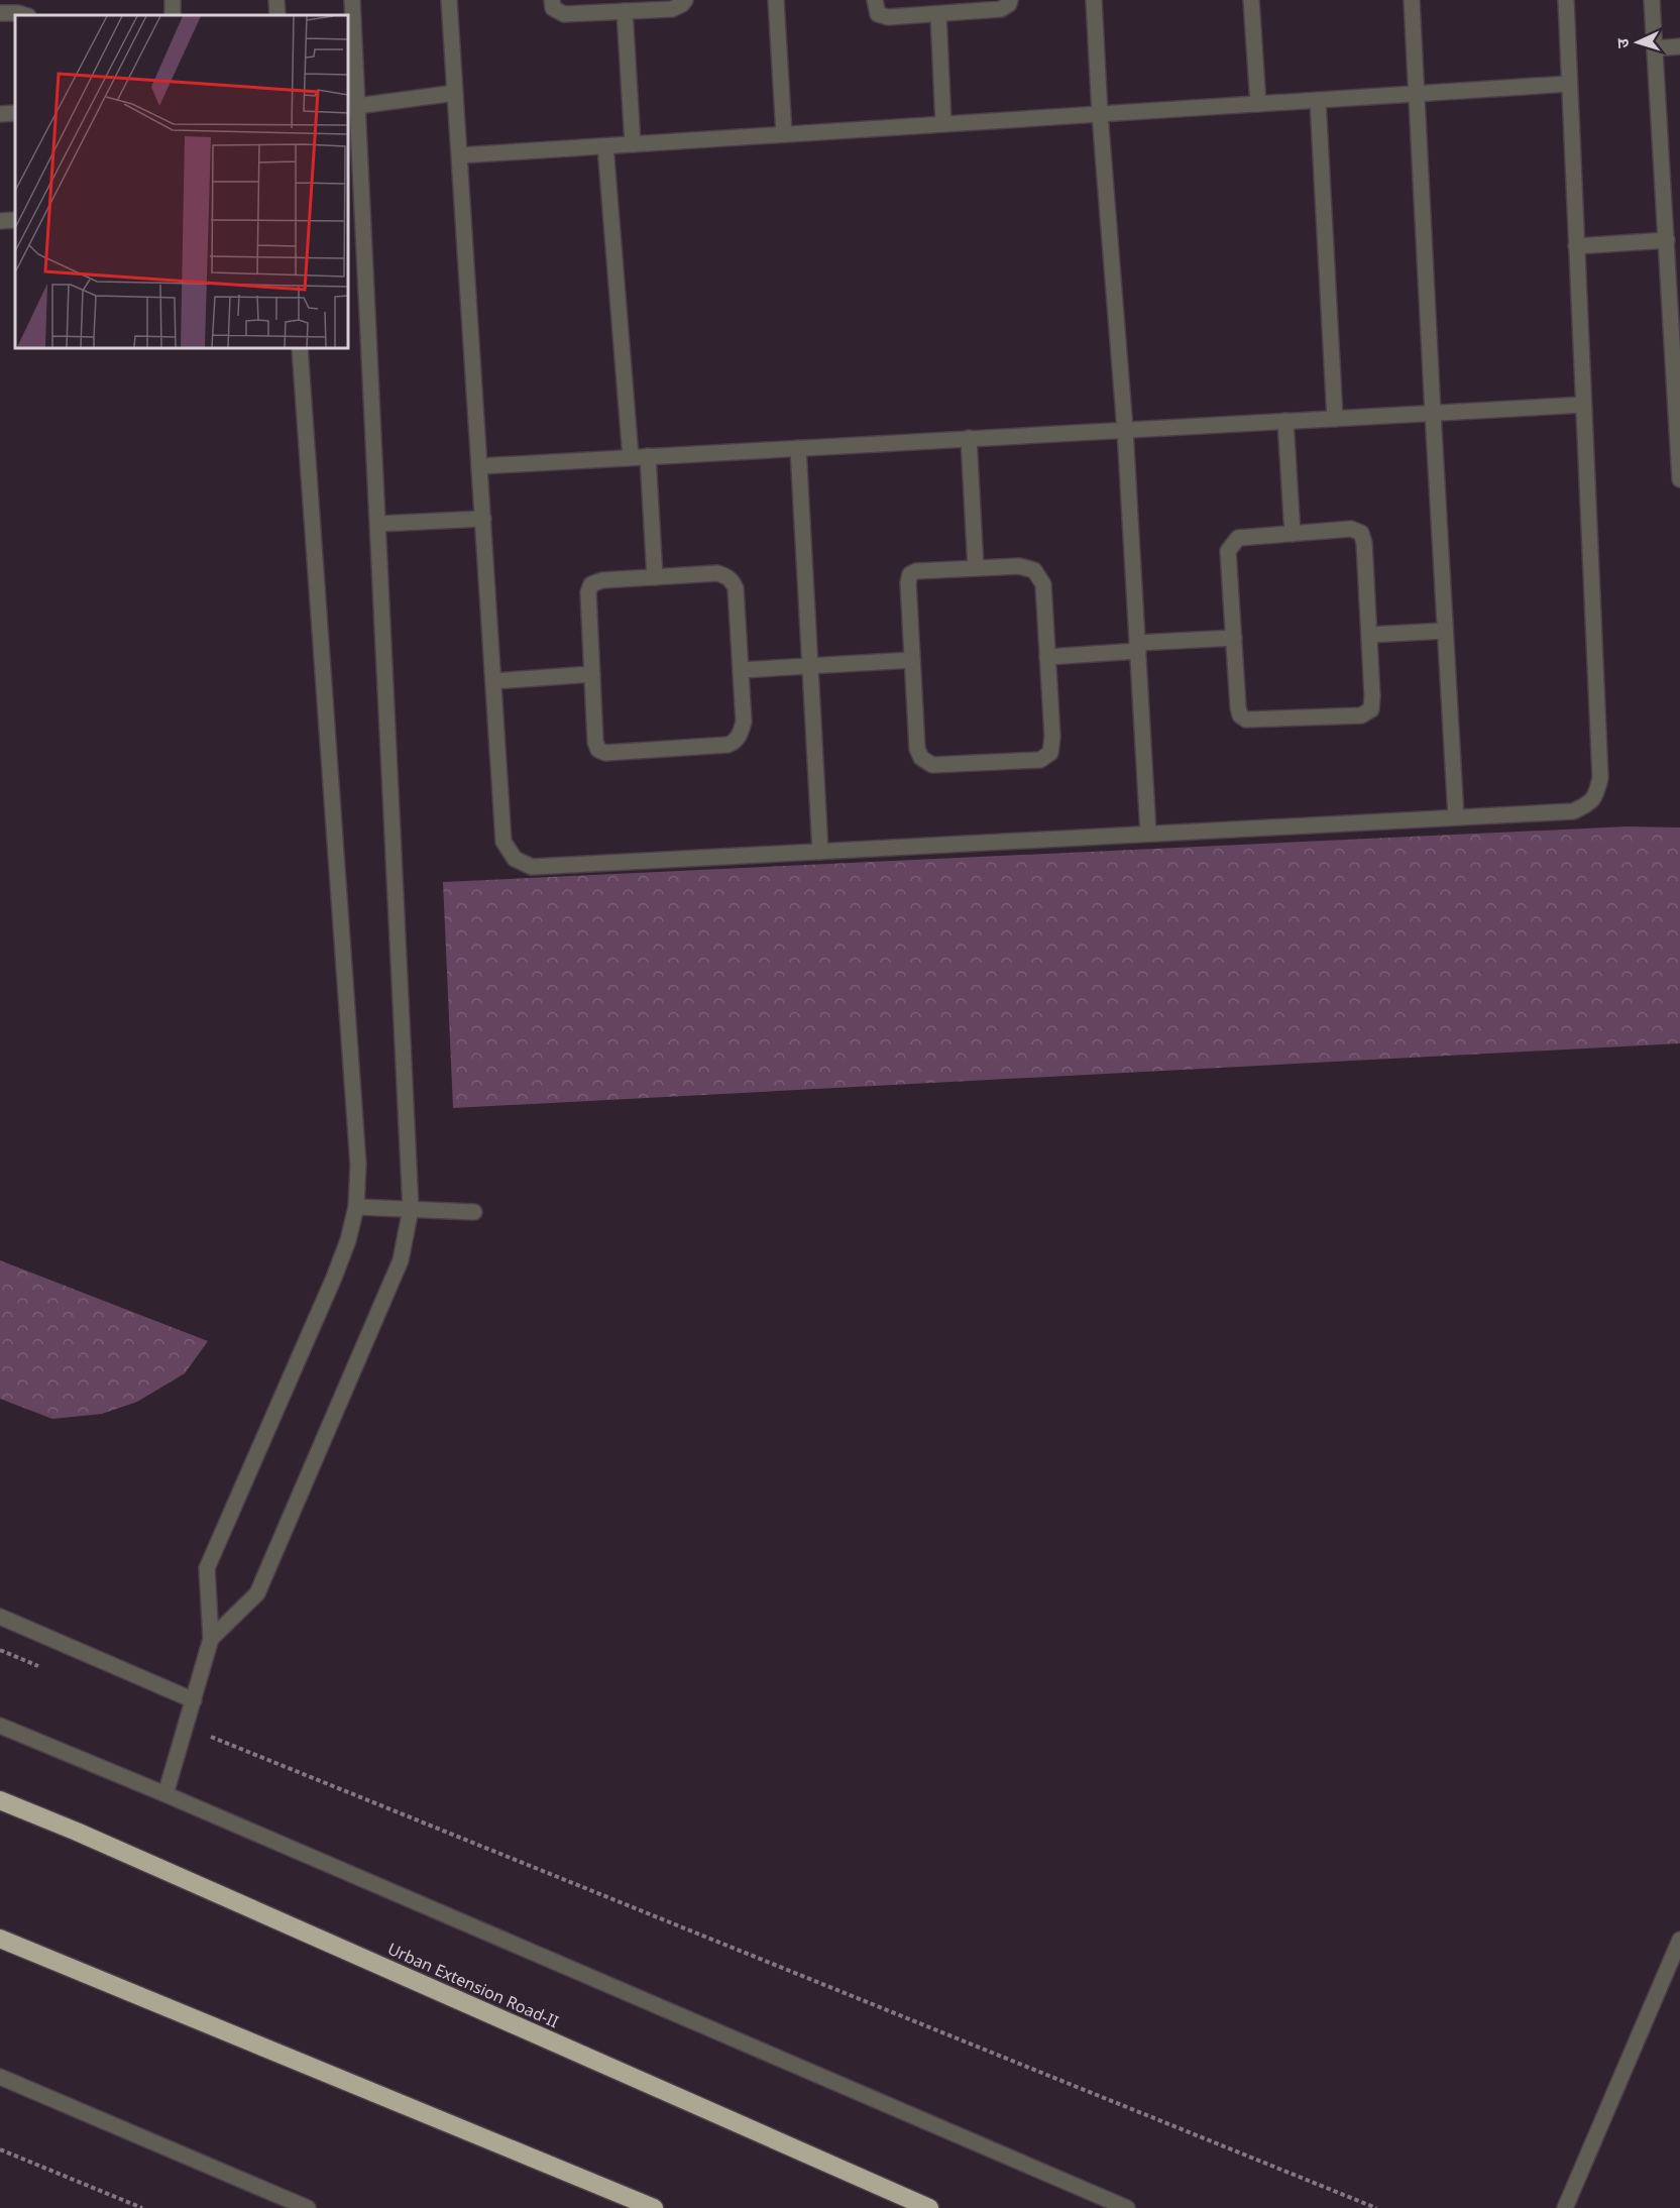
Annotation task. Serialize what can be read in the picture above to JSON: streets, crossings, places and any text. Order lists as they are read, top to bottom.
{
  "streets": {
    "highway": ["Urban Extension Road-II"]
  },
  "north": "left"
}
